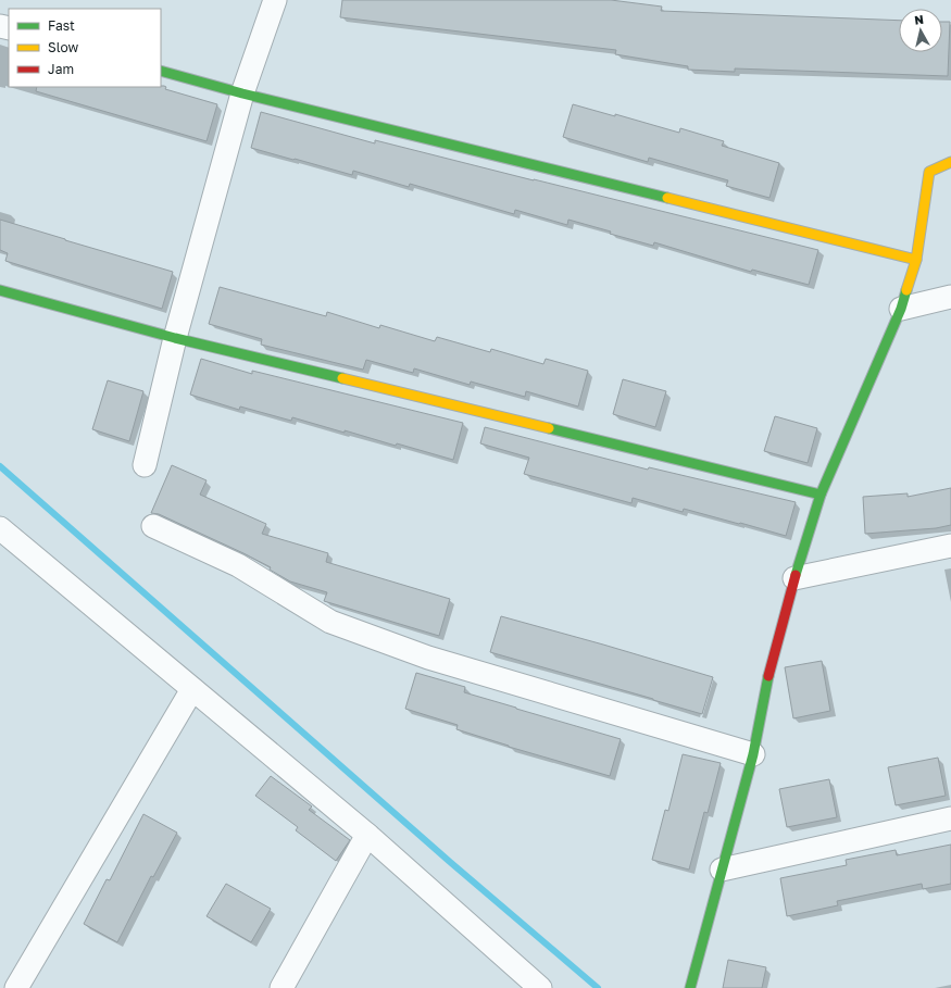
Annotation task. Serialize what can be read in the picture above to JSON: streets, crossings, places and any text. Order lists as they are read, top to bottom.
{
  "legend": ["Fast", "Slow", "Jam"],
  "north": "top"
}
